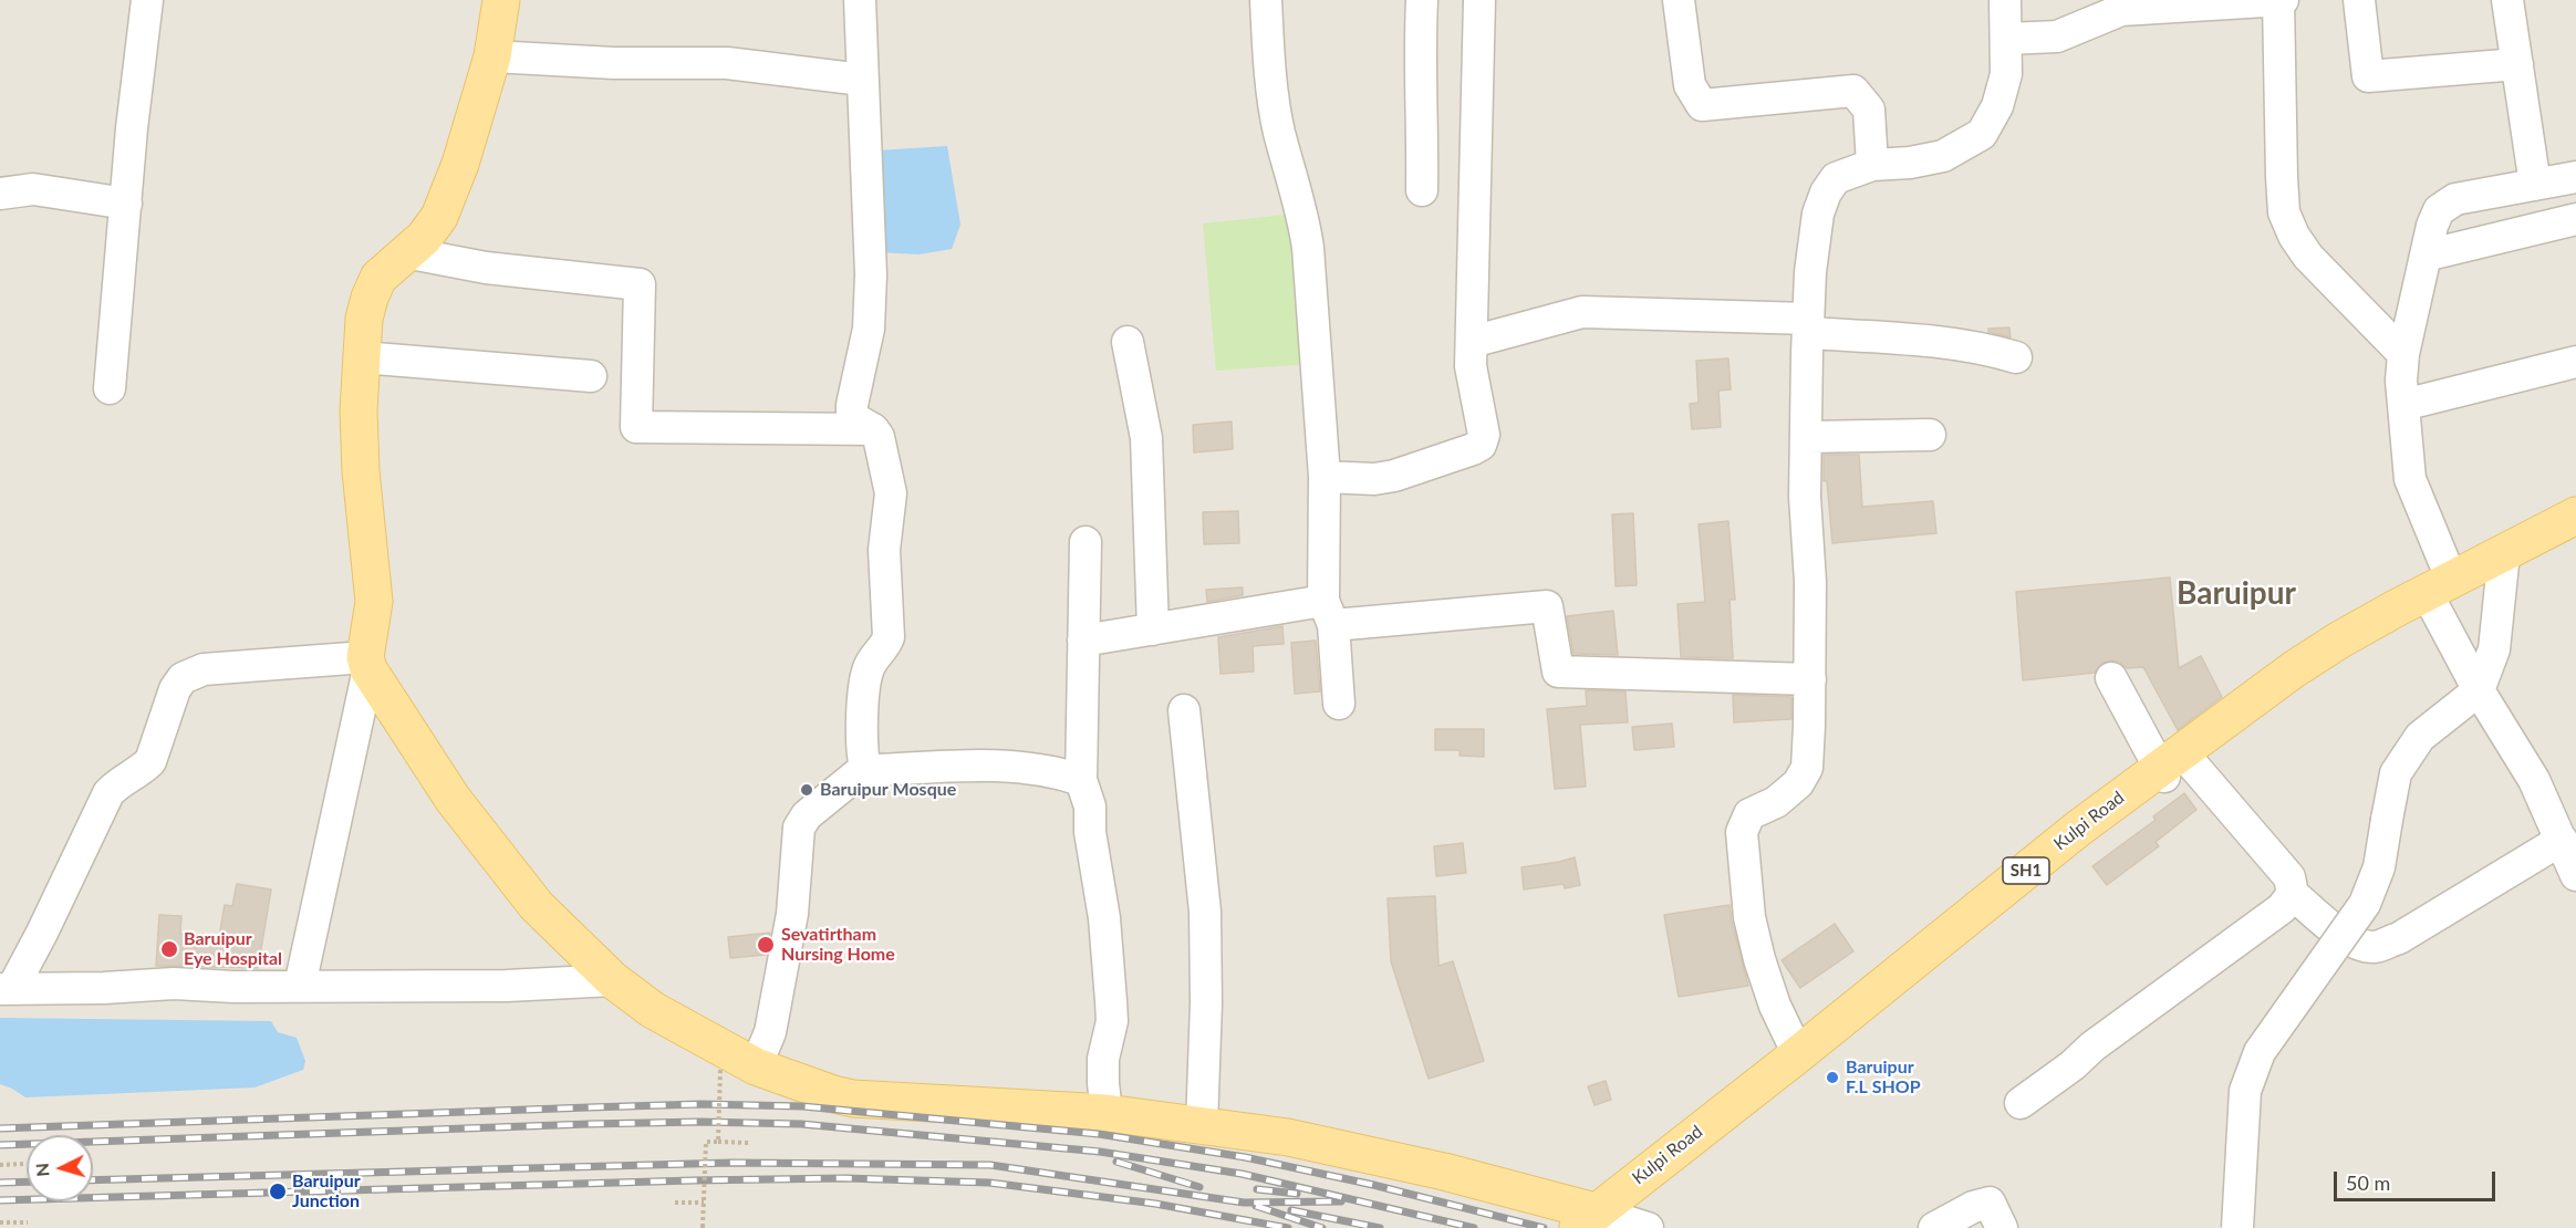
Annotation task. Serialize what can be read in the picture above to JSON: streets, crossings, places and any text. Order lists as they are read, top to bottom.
{
  "streets": {
    "main road": ["Kulpi Road", "SH1"]
  },
  "districts": ["Baruipur"],
  "places": [
    "Baruipur Mosque",
    "Sevatirtham Nursing Home",
    "Baruipur Eye Hospital",
    "Baruipur F.L SHOP",
    "Baruipur Junction"
  ],
  "scale_bar": "50 m",
  "north": "left"
}
